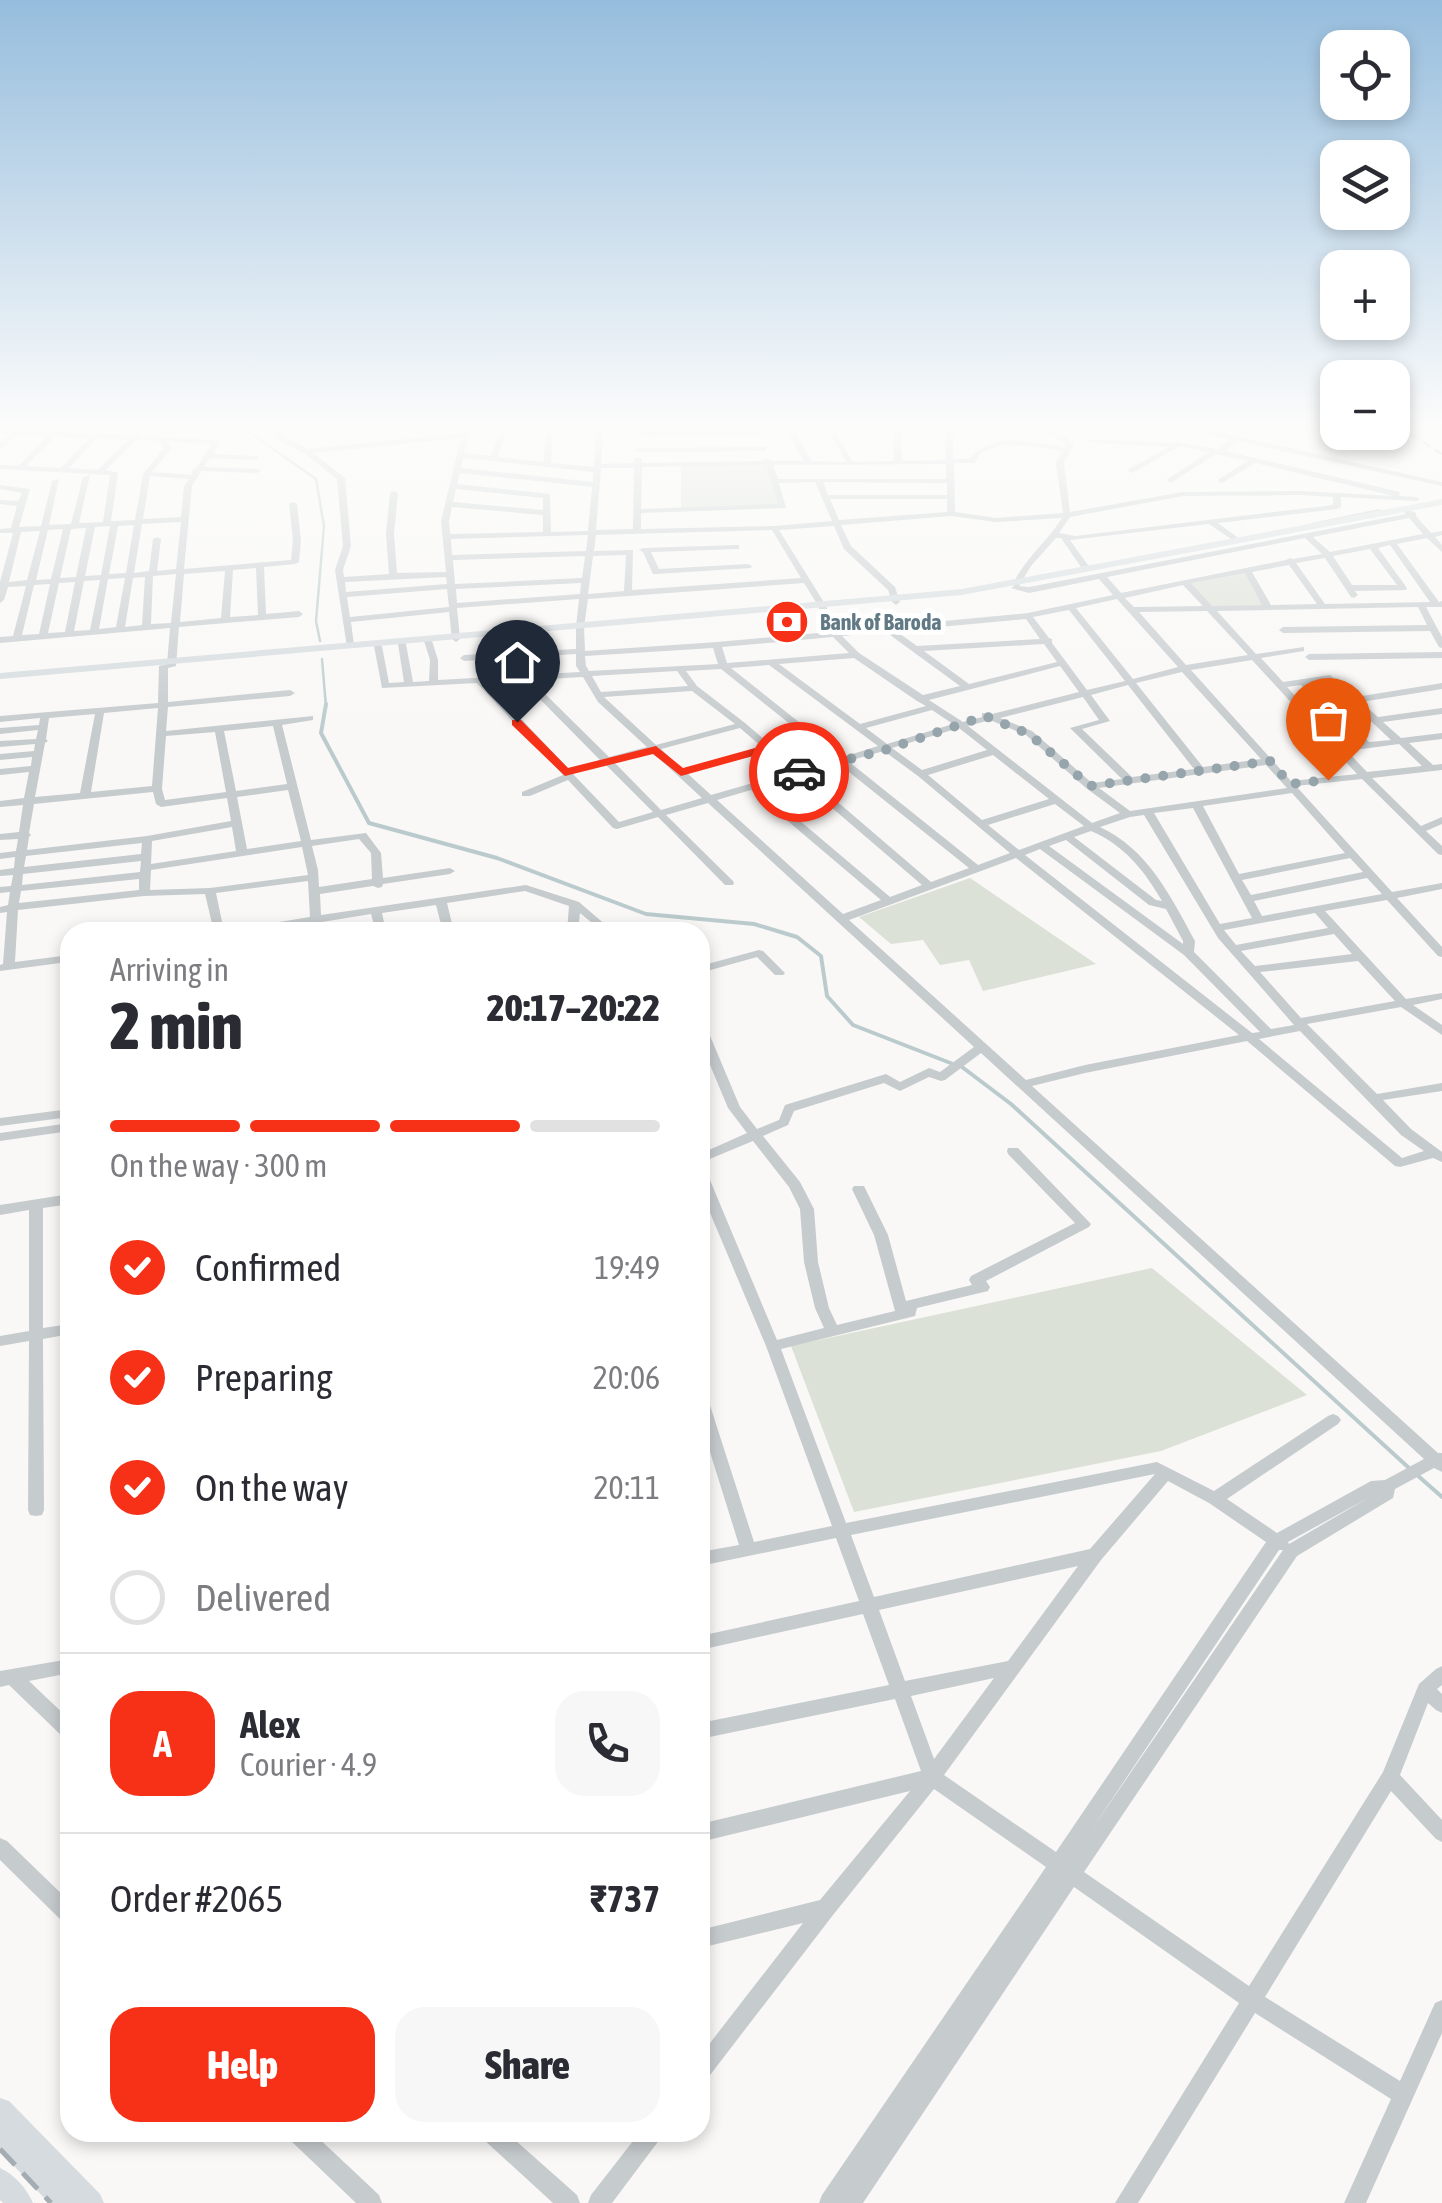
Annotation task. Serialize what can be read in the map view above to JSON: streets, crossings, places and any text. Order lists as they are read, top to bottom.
{
  "places": {
    "bank": ["Bank of Baroda"]
  },
  "page": {
    "map_buttons": ["+", "−"],
    "heading": ["2 min", "Arriving in", "20:17–20:22"],
    "panel": [
      "Alex",
      "Courier · 4.9",
      "Order #2065",
      "₹737"
    ],
    "bar": "On the way · 300 m",
    "list": [
      ["Confirmed", "19:49"],
      ["Preparing", "20:06"],
      ["On the way", "20:11"],
      "Delivered"
    ],
    "round": "A",
    "buttons": ["Help", "Share"]
  }
}
